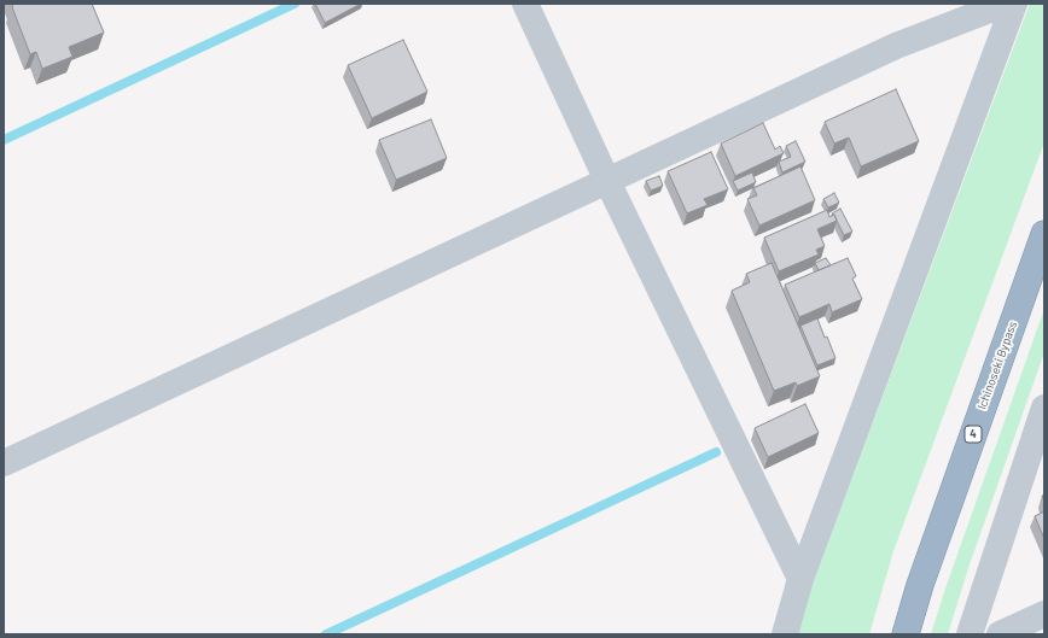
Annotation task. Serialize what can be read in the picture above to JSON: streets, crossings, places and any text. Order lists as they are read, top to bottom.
{
  "streets": {
    "highway": ["Ichinoseki Bypass", "4"]
  }
}
